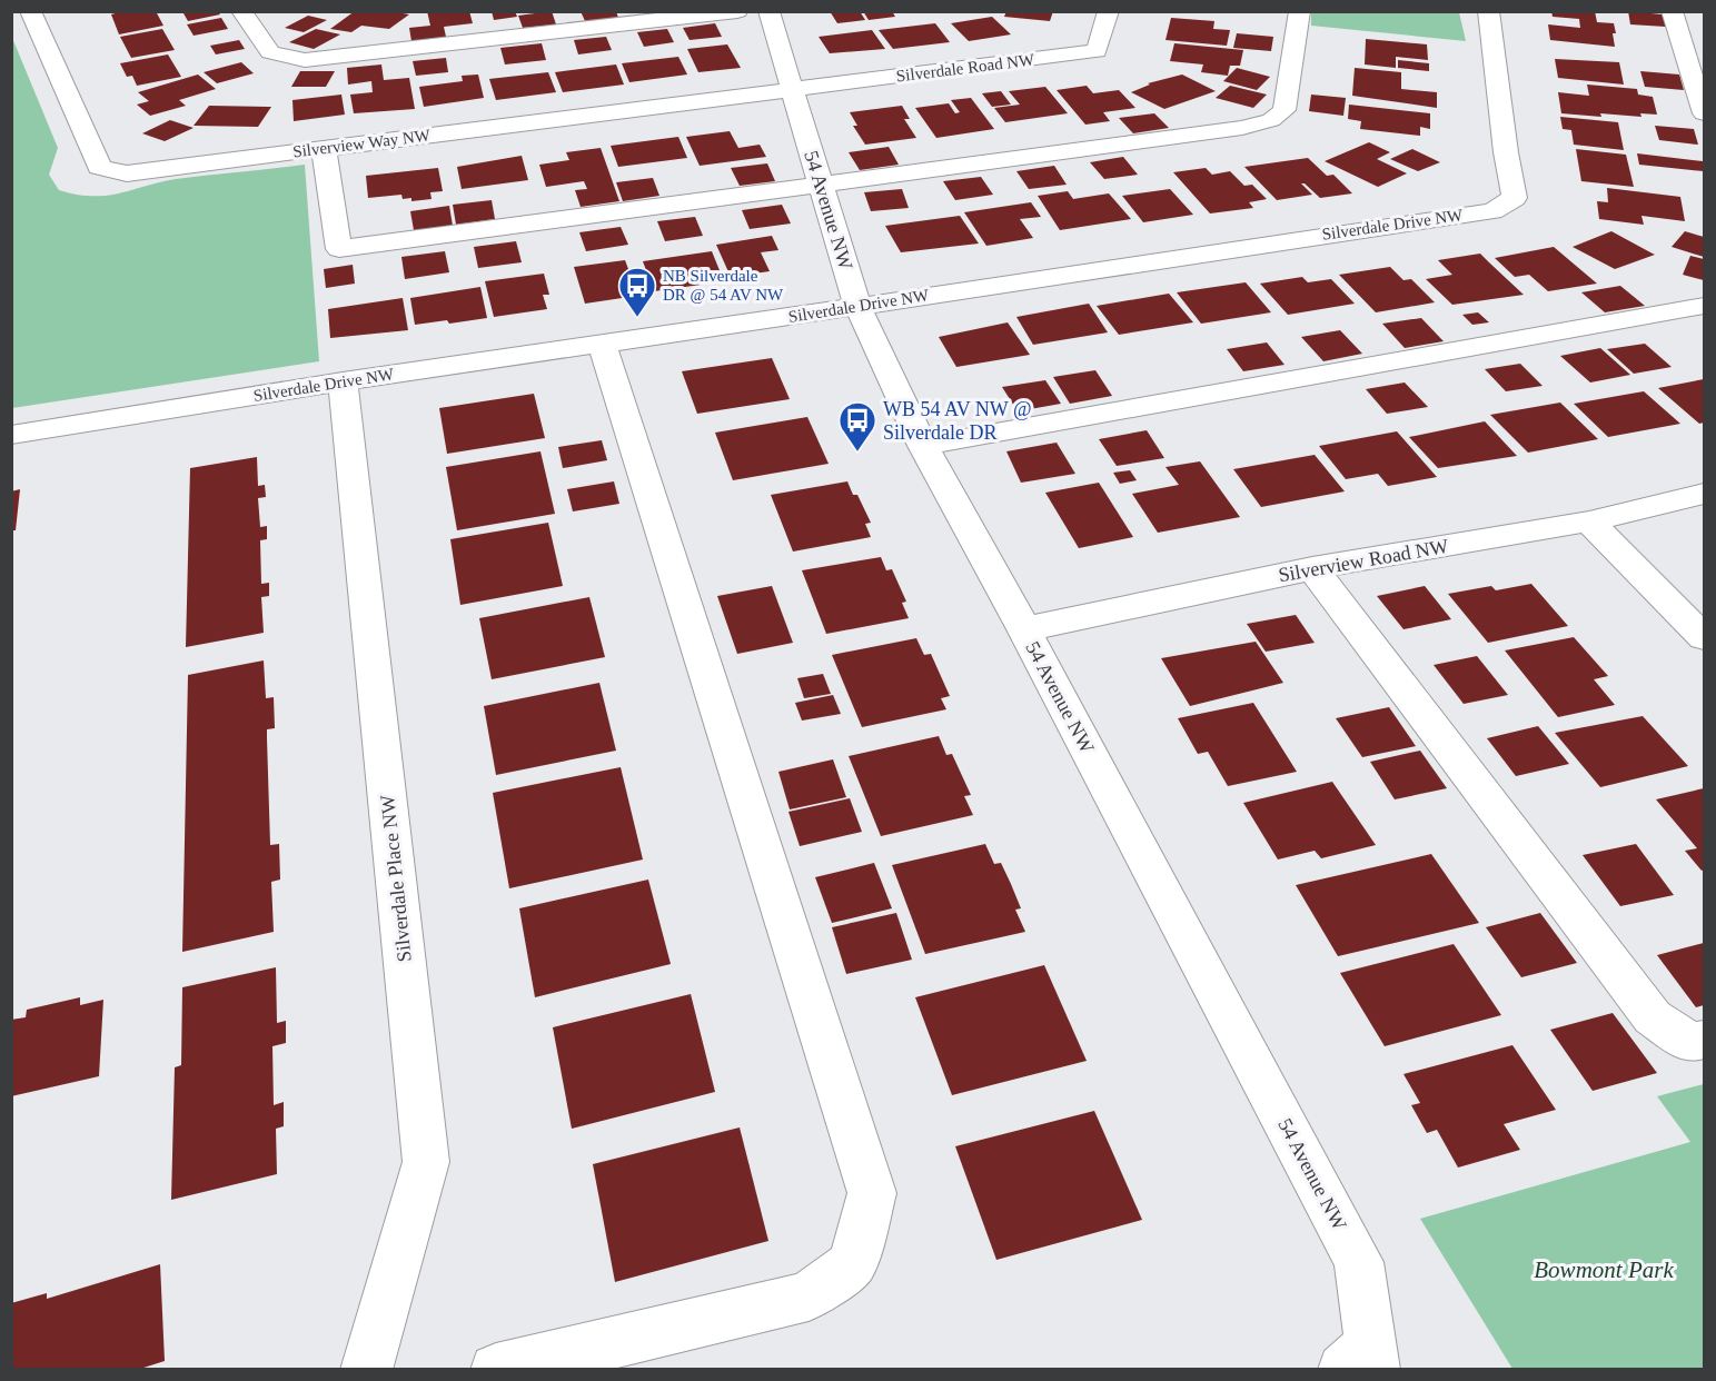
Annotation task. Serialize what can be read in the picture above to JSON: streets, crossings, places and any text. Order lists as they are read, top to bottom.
{
  "streets": {
    "street": [
      "Silverdale Road NW",
      "Silverview Way NW",
      "54 Avenue NW",
      "Silverdale Drive NW",
      "Silverview Road NW",
      "Silverdale Place NW"
    ]
  },
  "crossings": [
    ["Silverdale Road NW", "Silverview Way NW"],
    ["Silverdale Road NW", "54 Avenue NW"],
    ["Silverview Way NW", "54 Avenue NW"],
    ["54 Avenue NW", "Silverdale Drive NW"],
    ["54 Avenue NW", "Silverview Road NW"],
    ["Silverdale Drive NW", "Silverdale Place NW"]
  ],
  "parks": ["Bowmont Park"],
  "places": {
    "bus stop": ["NB Silverdale DR @ 54 AV NW", "WB 54 AV NW @ Silverdale DR"]
  }
}
